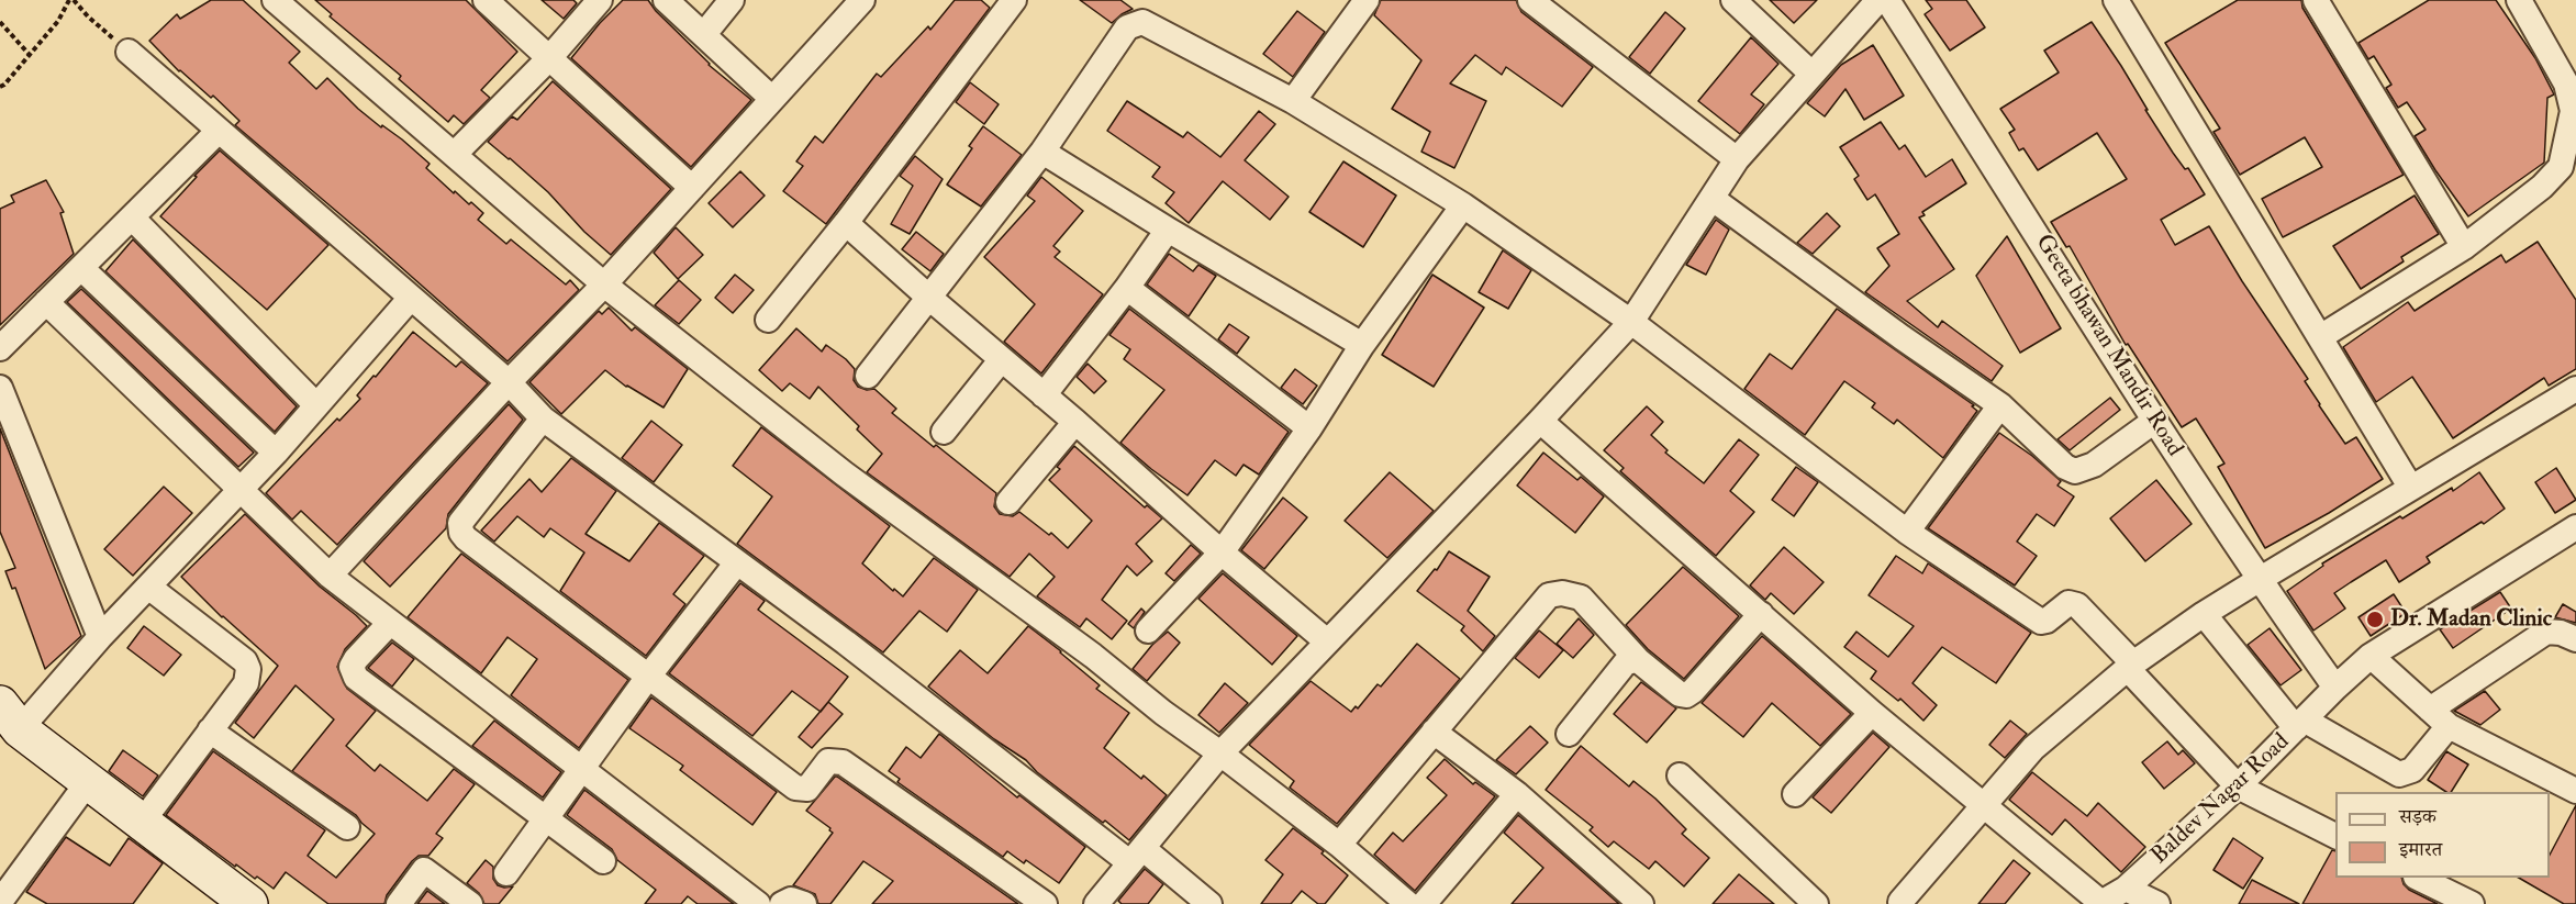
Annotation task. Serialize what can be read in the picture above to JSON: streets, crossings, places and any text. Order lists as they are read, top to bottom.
{
  "streets": {
    "street": ["Geeta bhawan Mandir Road", "Baldev Nagar Road"]
  },
  "crossings": [
    ["Geeta bhawan Mandir Road", "Baldev Nagar Road"]
  ],
  "places": ["Dr. Madan Clinic"],
  "legend": ["सड़क", "इमारत"]
}
